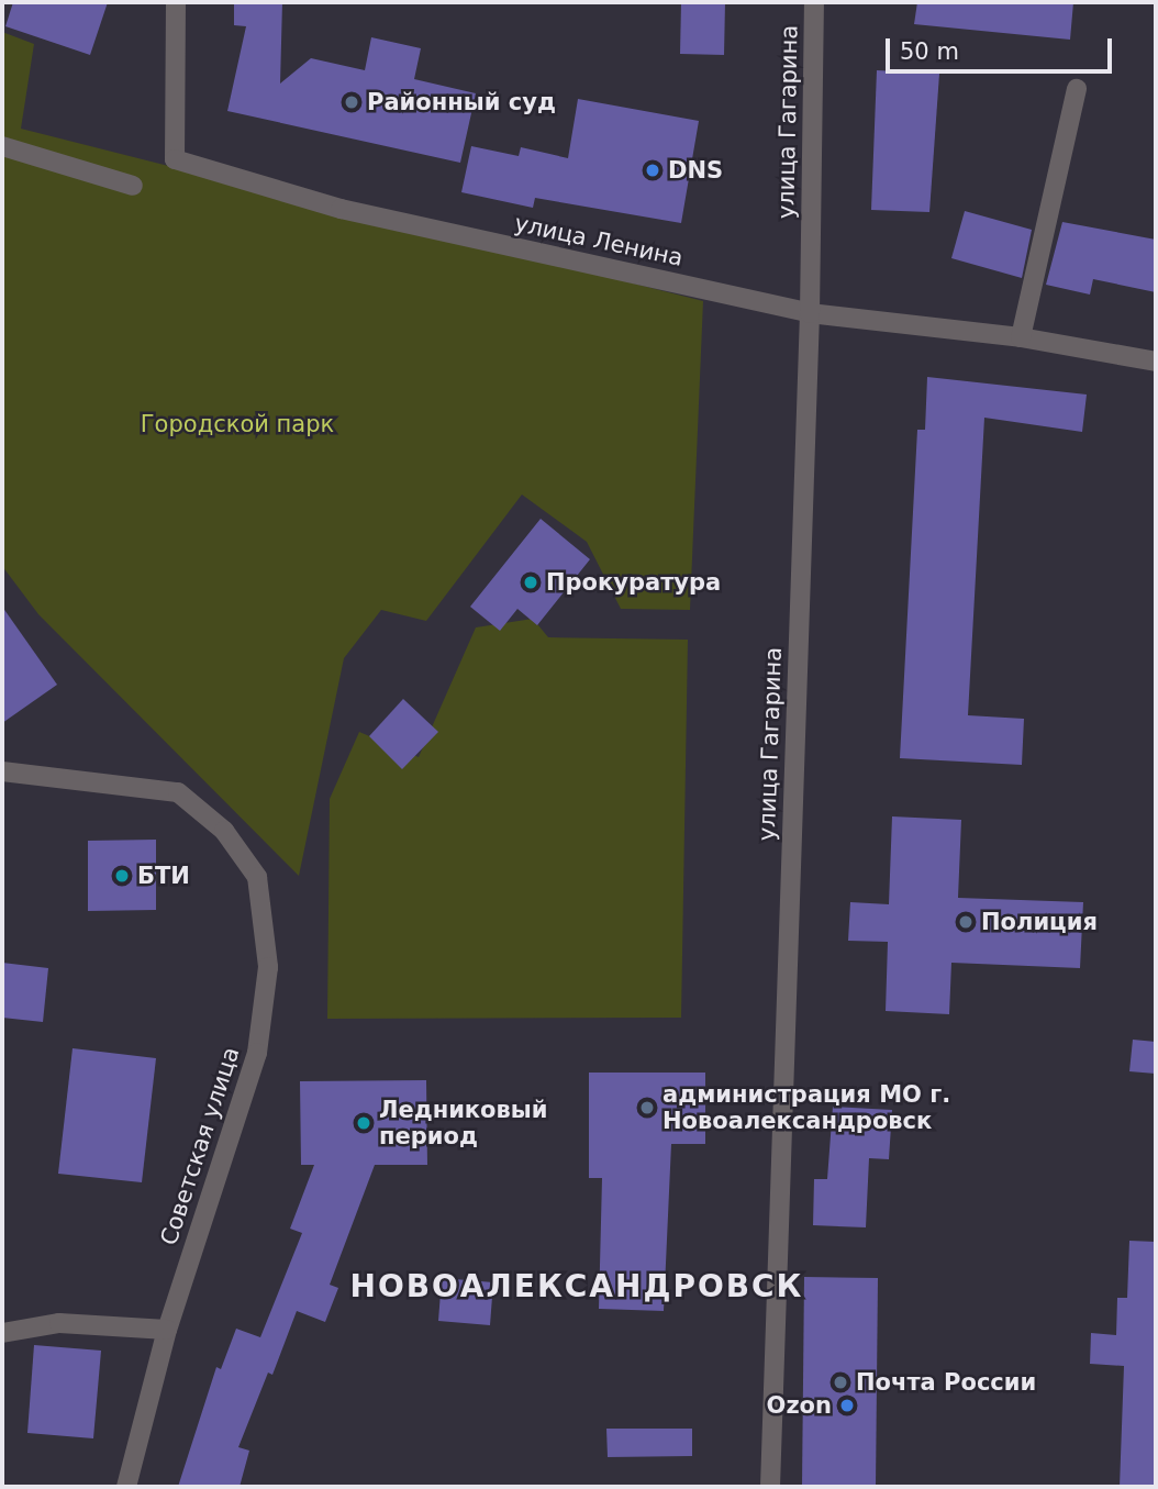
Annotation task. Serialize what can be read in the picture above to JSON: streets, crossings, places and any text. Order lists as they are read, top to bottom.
{
  "streets": {
    "street": ["улица Гагарина", "улица Ленина", "Советская улица"]
  },
  "crossings": [
    ["улица Гагарина", "улица Ленина"]
  ],
  "districts": ["НОВОАЛЕКСАНДРОВСК"],
  "parks": ["Городской парк"],
  "places": [
    "Районный суд",
    "DNS",
    "Прокуратура",
    "БТИ",
    "Полиция",
    "администрация МО г. Новоалександровск",
    "Ледниковый период",
    "Почта России",
    "Ozon"
  ],
  "scale_bar": "50 m"
}
